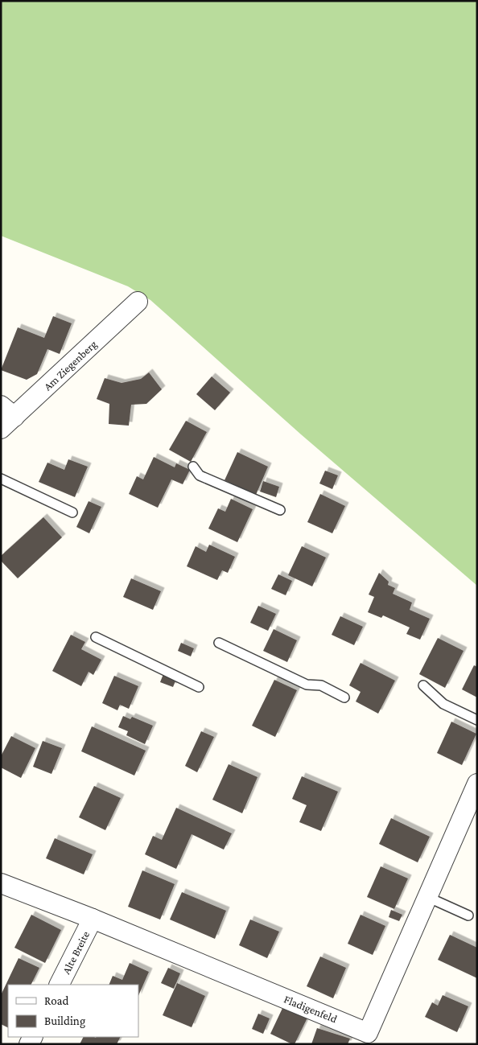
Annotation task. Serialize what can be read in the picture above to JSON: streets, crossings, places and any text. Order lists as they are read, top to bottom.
{
  "streets": {
    "street": ["Am Ziegenberg", "Alte Breite", "Fladigenfeld"]
  },
  "crossings": [
    ["Alte Breite", "Fladigenfeld"]
  ],
  "legend": ["Road", "Building"]
}
